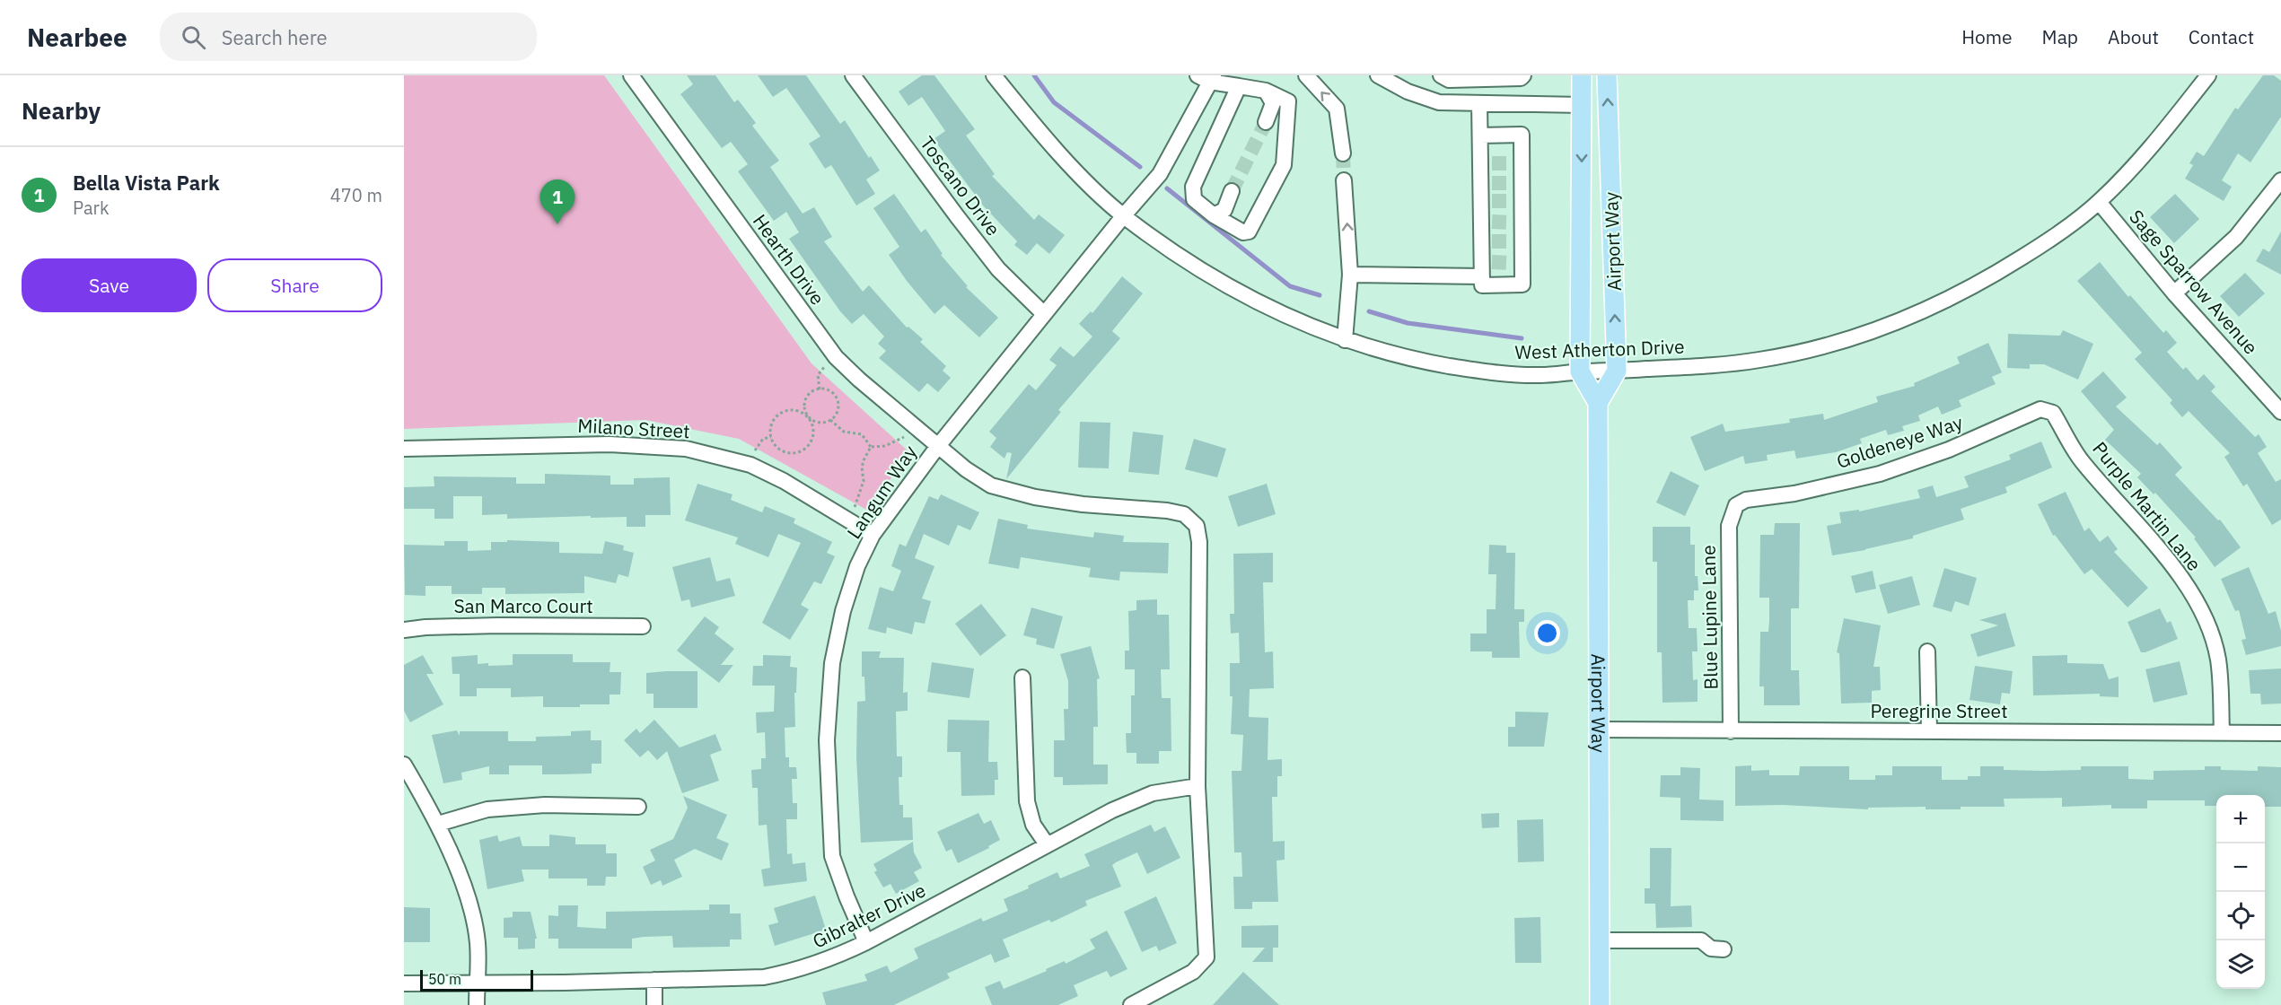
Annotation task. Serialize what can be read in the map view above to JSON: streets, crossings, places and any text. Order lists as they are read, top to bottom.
{
  "streets": {
    "main road": ["Airport Way"],
    "street": [
      "Toscano Drive",
      "Hearth Drive",
      "Sage Sparrow Avenue",
      "West Atherton Drive",
      "Milano Street",
      "Goldeneye Way",
      "Langum Way",
      "Purple Martin Lane",
      "San Marco Court",
      "Blue Lupine Lane",
      "Peregrine Street",
      "Gibralter Drive"
    ]
  },
  "crossings": [
    ["Toscano Drive", "Langum Way"],
    ["Airport Way", "West Atherton Drive"],
    ["Airport Way", "Peregrine Street"],
    ["Hearth Drive", "Langum Way"],
    ["Hearth Drive", "Gibralter Drive"],
    ["Sage Sparrow Avenue", "West Atherton Drive"],
    ["West Atherton Drive", "Langum Way"],
    ["Milano Street", "Langum Way"],
    ["Goldeneye Way", "Purple Martin Lane"],
    ["Goldeneye Way", "Blue Lupine Lane"],
    ["Langum Way", "Gibralter Drive"],
    ["Purple Martin Lane", "Peregrine Street"],
    ["Blue Lupine Lane", "Peregrine Street"]
  ],
  "scale_bar": "50 m",
  "page": {
    "header": "Nearbee",
    "search": "Search here",
    "nav": [
      "Home",
      "Map",
      "About",
      "Contact"
    ],
    "heading": "Nearby",
    "list": [
      {
        "mark": "1",
        "name": "Bella Vista Park",
        "note": "Park",
        "value": "470 m"
      }
    ],
    "pins": "1",
    "buttons": ["Save", "Share"],
    "map_buttons": ["+", "−"],
    "scale": "50 m"
  }
}
